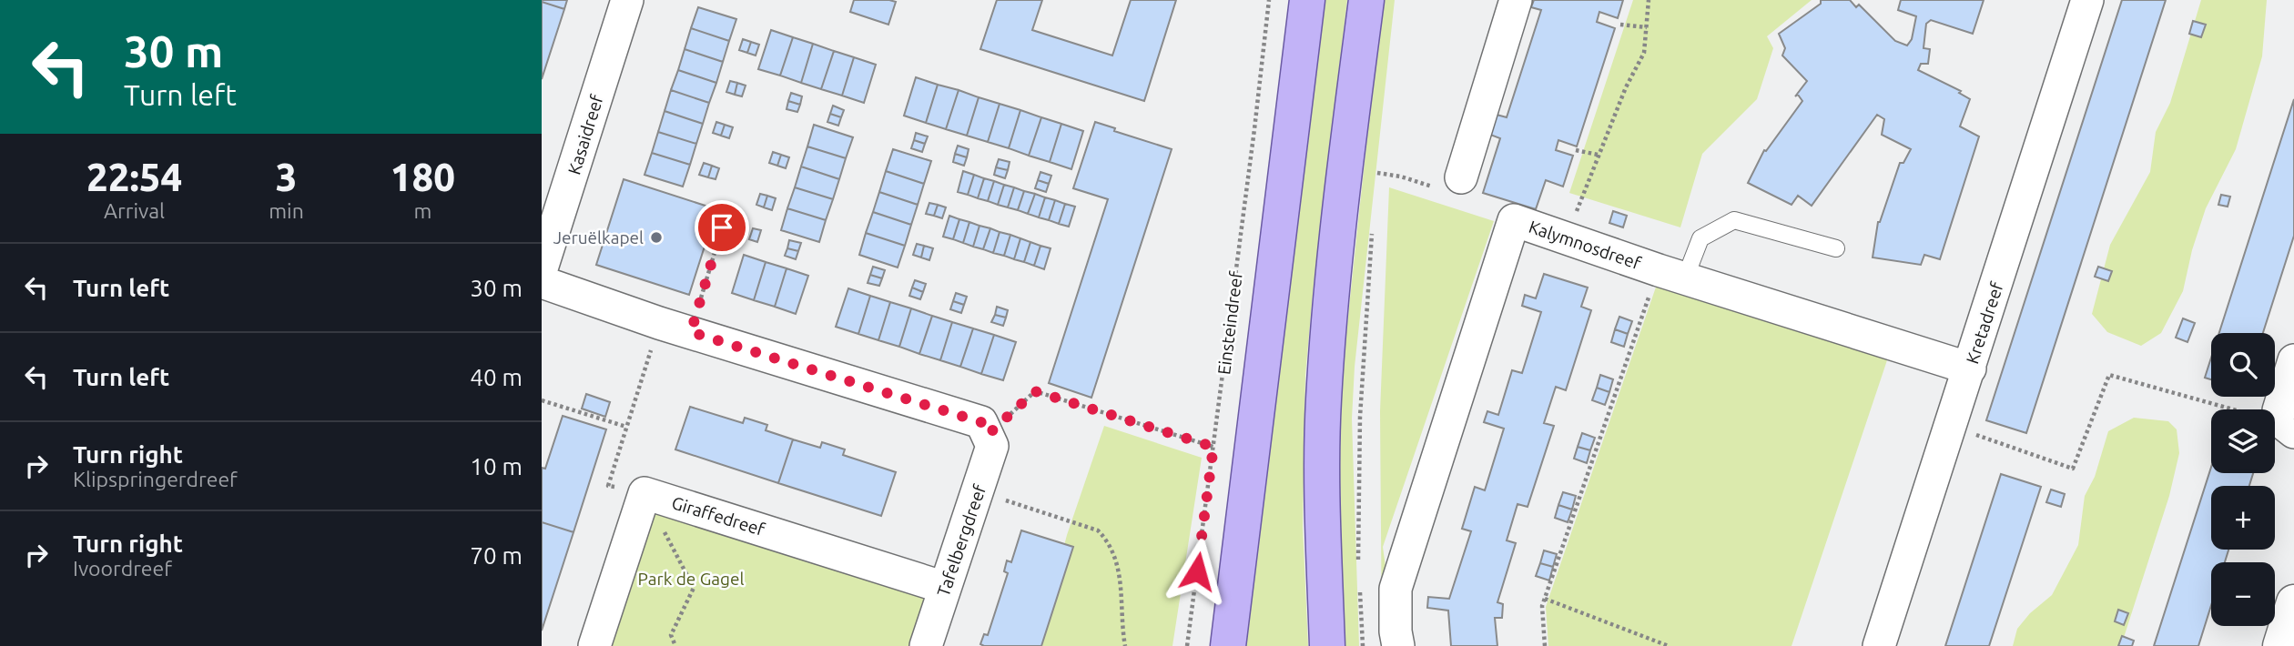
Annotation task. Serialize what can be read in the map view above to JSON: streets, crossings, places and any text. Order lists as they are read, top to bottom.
{
  "streets": {
    "street": [
      "Kasaidreef",
      "Kalymnosdreef",
      "Kretadreef",
      "Giraffedreef",
      "Tafelbergdreef"
    ],
    "path": ["Einsteindreef"]
  },
  "crossings": [
    ["Kalymnosdreef", "Kretadreef"],
    ["Giraffedreef", "Tafelbergdreef"]
  ],
  "parks": ["Park de Gagel"],
  "places": ["Jeruëlkapel"],
  "page": {
    "turn": ["30 m", "Turn left"],
    "eta": [
      "22:54",
      "Arrival",
      "3",
      "min",
      "180",
      "m"
    ],
    "list": [
      {
        "name": "Turn left",
        "value": "30 m"
      },
      {
        "name": "Turn left",
        "value": "40 m"
      },
      {
        "name": "Turn right",
        "note": "Klipspringerdreef",
        "value": "10 m"
      },
      {
        "name": "Turn right",
        "note": "Ivoordreef",
        "value": "70 m"
      }
    ],
    "map_buttons": ["+", "−"]
  }
}
